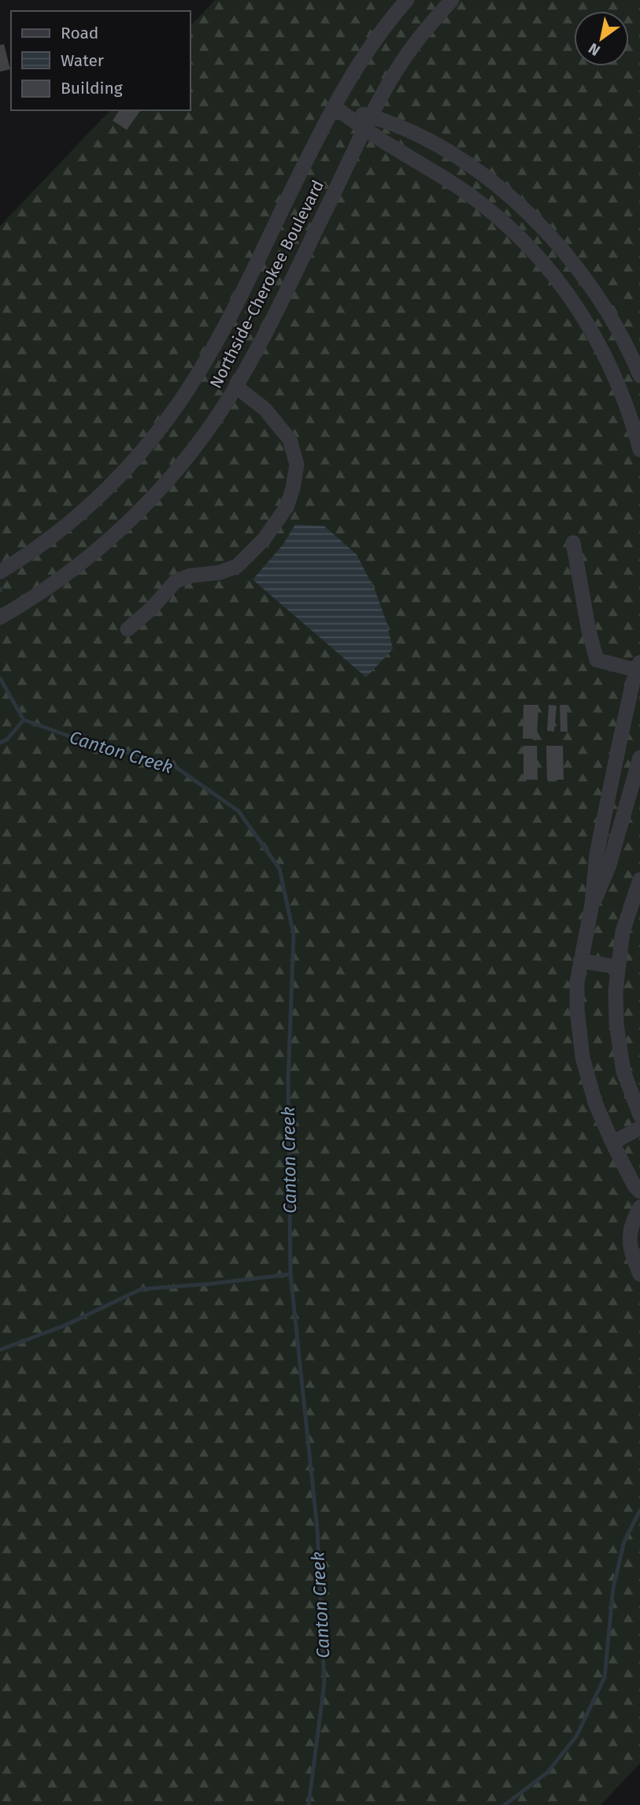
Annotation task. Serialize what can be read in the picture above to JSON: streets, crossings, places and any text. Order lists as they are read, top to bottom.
{
  "streets": {
    "street": ["Northside-Cherokee Boulevard"]
  },
  "water": ["Canton Creek"],
  "legend": ["Road", "Water", "Building"],
  "north": "bottom left"
}
